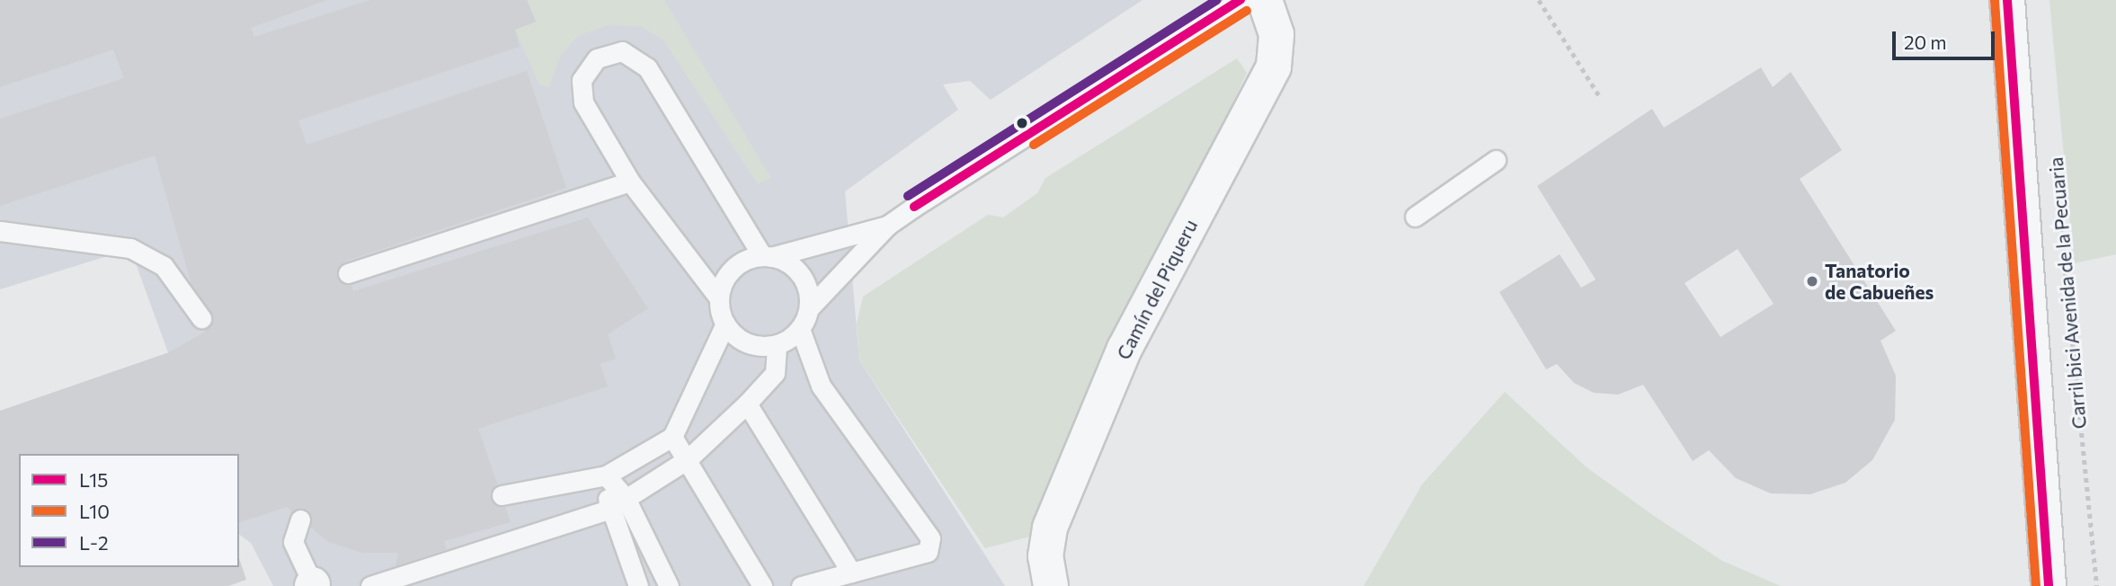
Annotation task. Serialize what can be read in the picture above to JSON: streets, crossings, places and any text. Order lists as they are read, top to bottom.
{
  "streets": {
    "street": ["Camín del Piqueru"],
    "path": ["Carril bici Avenida de la Pecuaria"]
  },
  "places": ["Tanatorio de Cabueñes"],
  "lines": ["transit line L15", "transit line L-2", "transit line L10"],
  "legend": ["L15", "L10", "L-2"],
  "scale_bar": "20 m"
}
